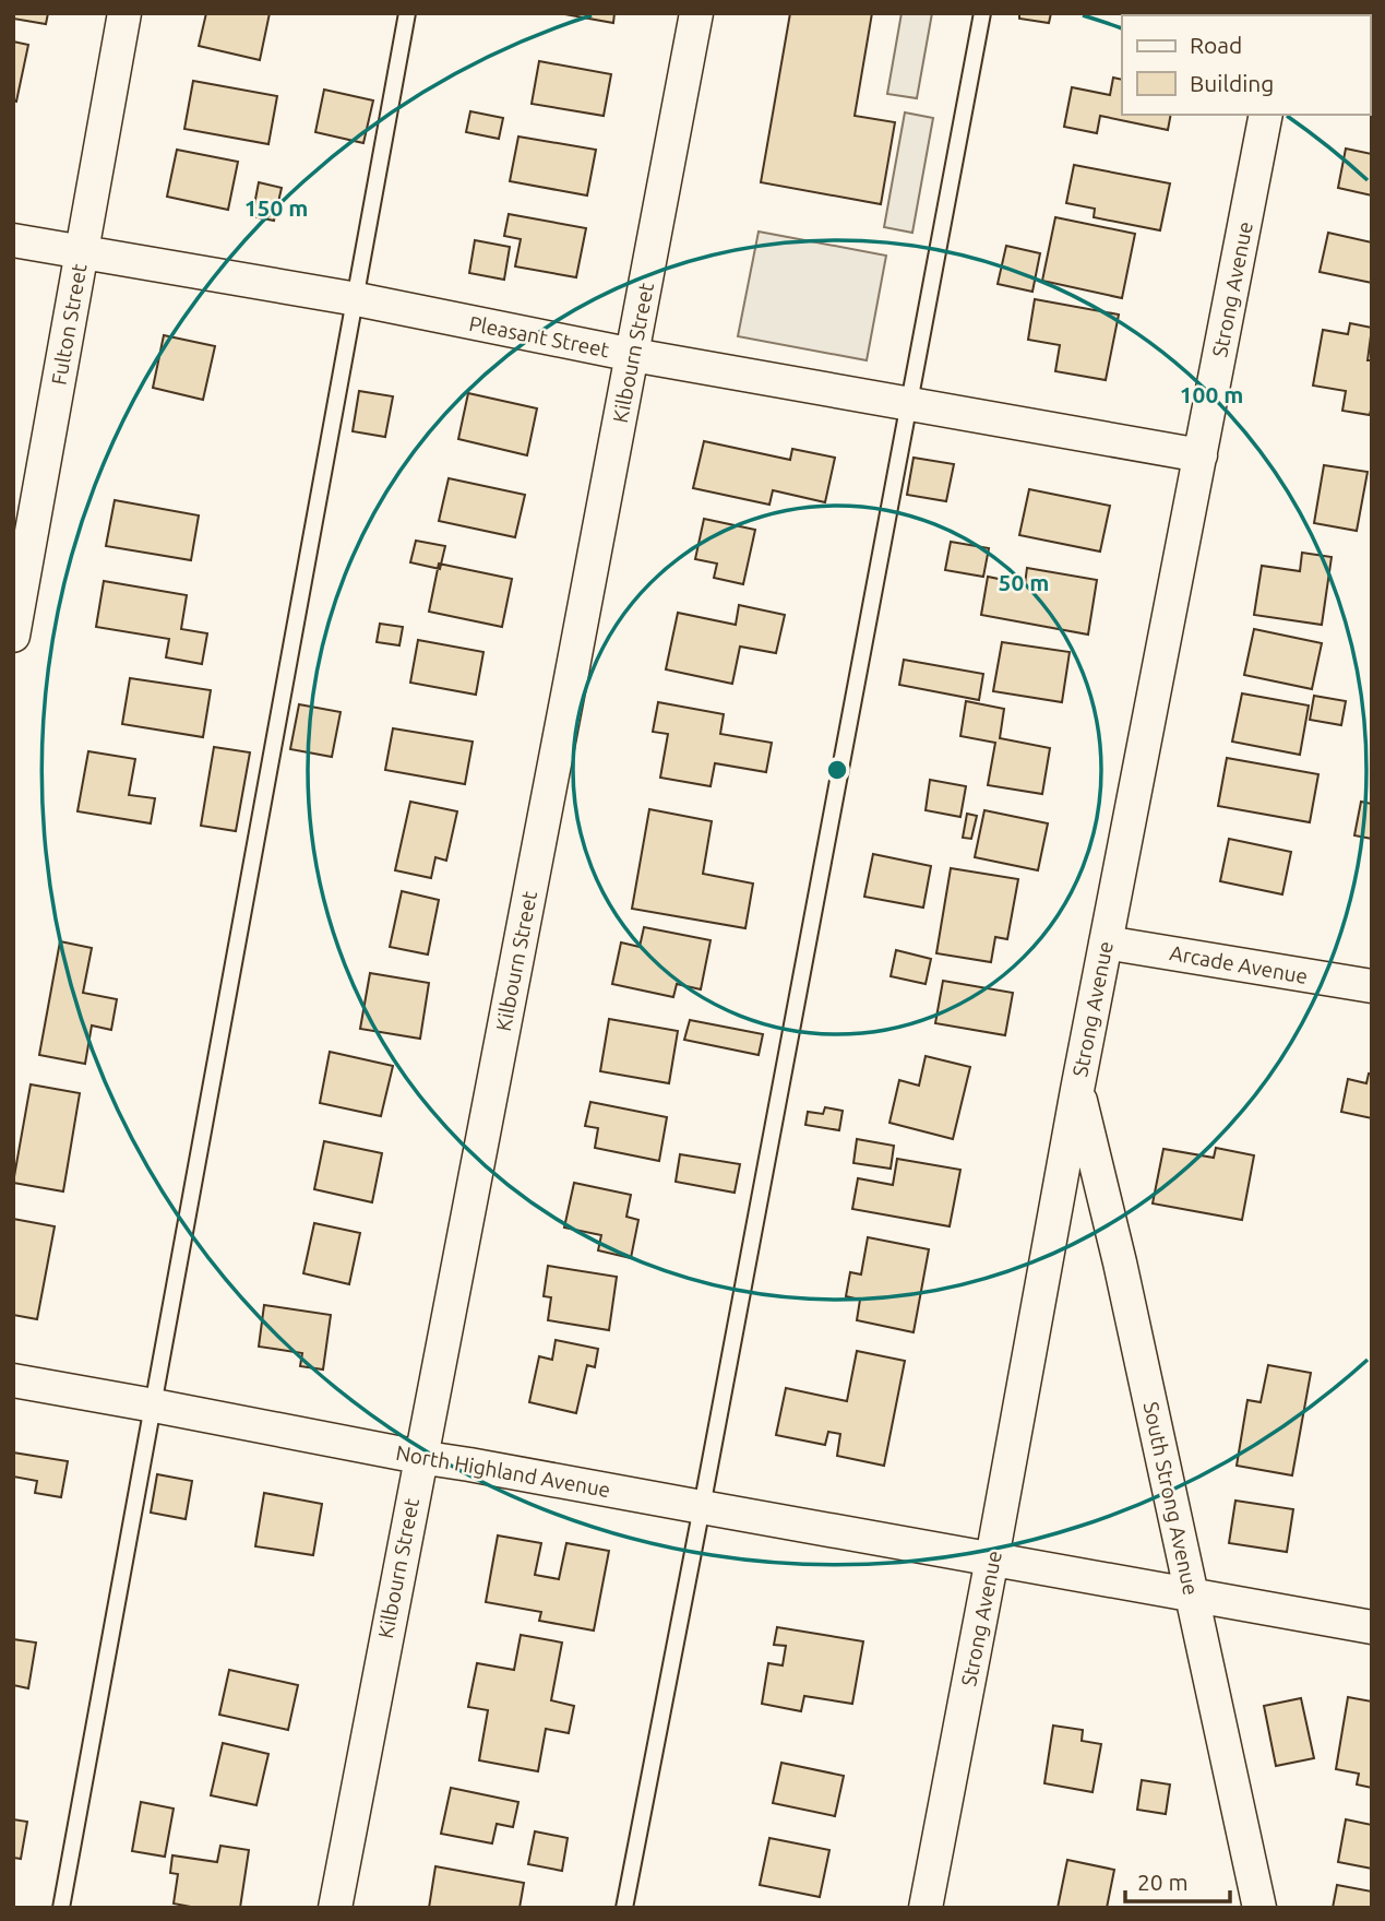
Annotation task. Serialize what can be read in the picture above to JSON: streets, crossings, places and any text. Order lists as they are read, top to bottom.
{
  "streets": {
    "street": [
      "Strong Avenue",
      "Fulton Street",
      "Pleasant Street",
      "Kilbourn Street",
      "Arcade Avenue",
      "North Highland Avenue",
      "South Strong Avenue"
    ]
  },
  "crossings": [
    ["Strong Avenue", "Pleasant Street"],
    ["Strong Avenue", "Arcade Avenue"],
    ["Strong Avenue", "North Highland Avenue"],
    ["Strong Avenue", "South Strong Avenue"],
    ["Fulton Street", "Pleasant Street"],
    ["Pleasant Street", "Kilbourn Street"],
    ["Kilbourn Street", "North Highland Avenue"],
    ["North Highland Avenue", "South Strong Avenue"]
  ],
  "legend": ["Road", "Building"],
  "scale_bar": "20 m",
  "rings": ["150 m", "100 m", "50 m"]
}
